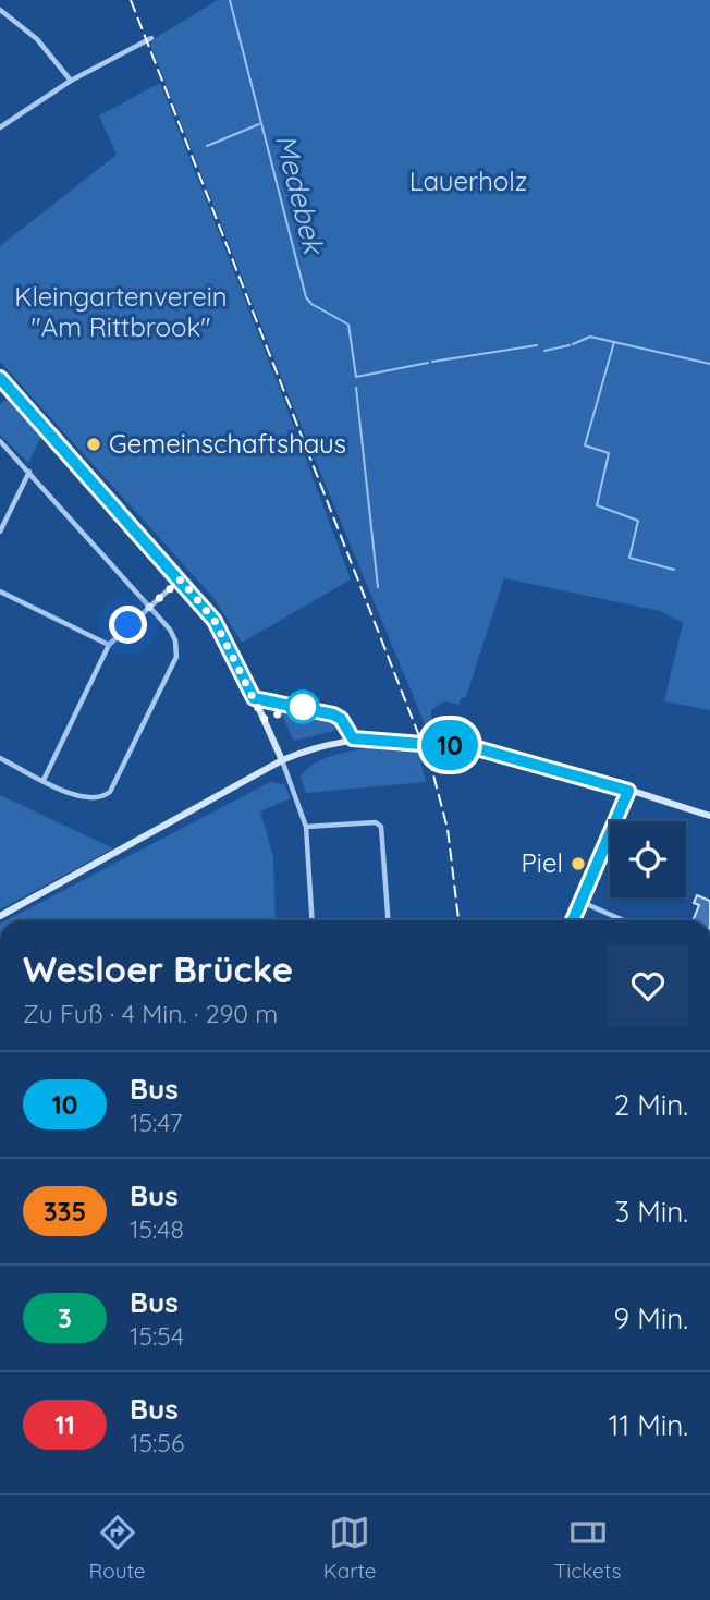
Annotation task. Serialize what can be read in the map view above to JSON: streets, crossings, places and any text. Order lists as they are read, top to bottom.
{
  "water": ["Medebek"],
  "parks": ["Lauerholz", "Kleingartenverein \"Am Rittbrook\""],
  "places": ["Gemeinschaftshaus", "Piel"],
  "lines": ["bus line 10"],
  "page": {
    "on_map": "10",
    "heading": ["Wesloer Brücke", "Zu Fuß · 4 Min. · 290 m"],
    "list": [
      {
        "mark": "10",
        "name": "Bus",
        "note": "15:47",
        "value": "2 Min."
      },
      {
        "mark": "335",
        "name": "Bus",
        "note": "15:48",
        "value": "3 Min."
      },
      {
        "mark": "3",
        "name": "Bus",
        "note": "15:54",
        "value": "9 Min."
      },
      {
        "mark": "11",
        "name": "Bus",
        "note": "15:56",
        "value": "11 Min."
      }
    ],
    "tabs": ["Route", "Karte", "Tickets"]
  }
}
